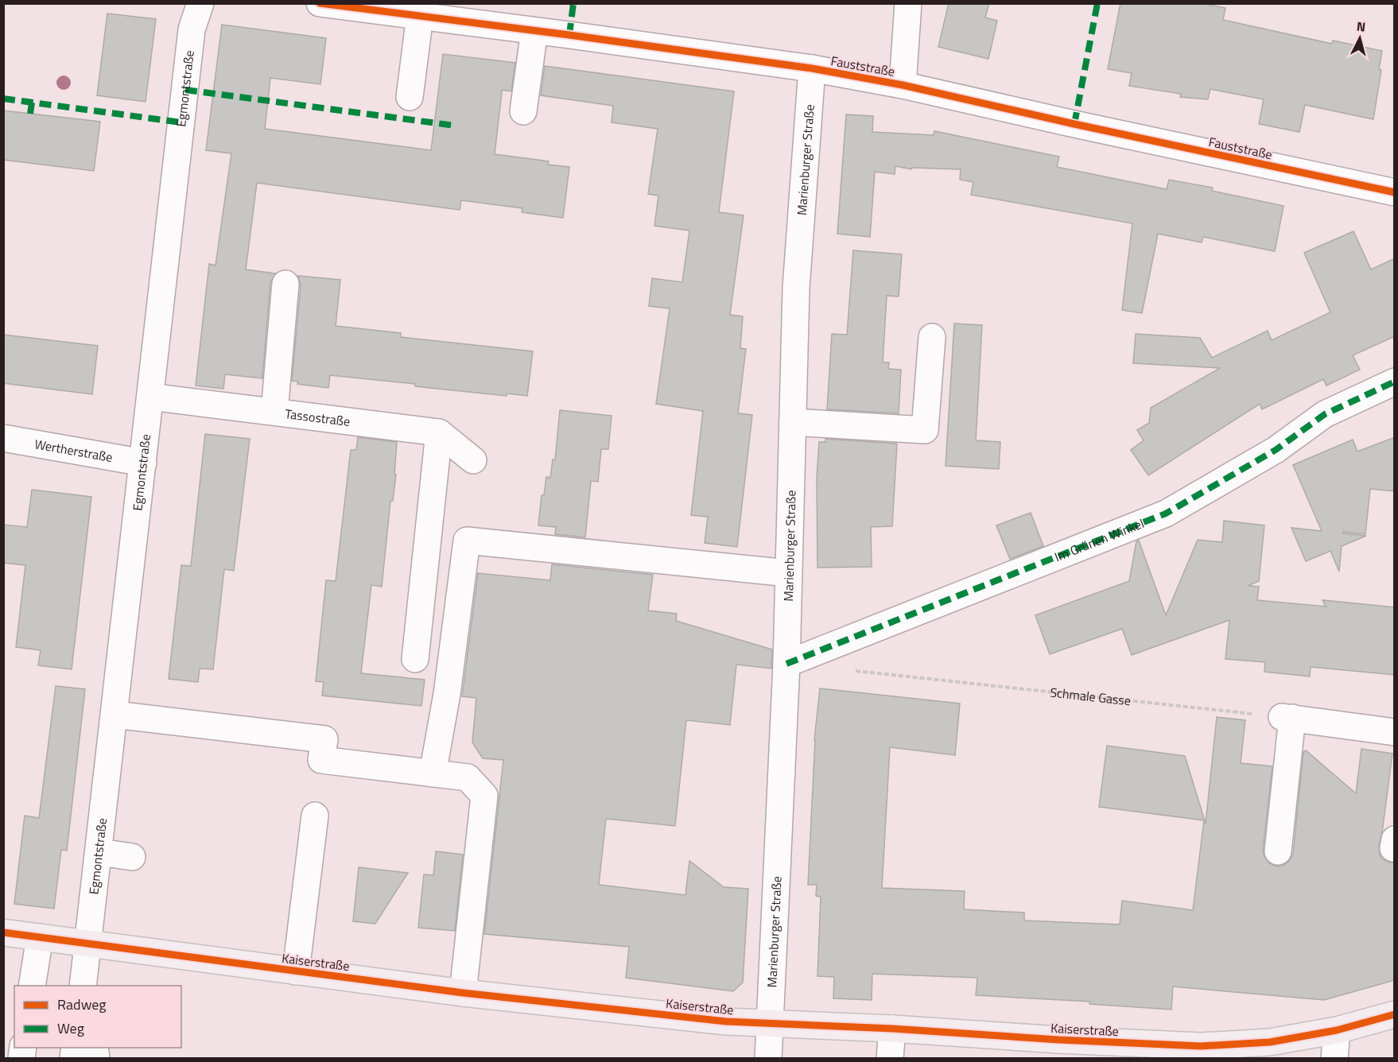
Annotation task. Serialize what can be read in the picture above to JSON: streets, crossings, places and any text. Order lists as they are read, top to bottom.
{
  "streets": {
    "main road": ["Kaiserstraße"],
    "street": [
      "Fauststraße",
      "Egmontstraße",
      "Marienburger Straße",
      "Tassostraße",
      "Wertherstraße",
      "Im Grünen Winkel"
    ],
    "path": ["Schmale Gasse"]
  },
  "crossings": [
    ["Fauststraße", "Marienburger Straße"],
    ["Egmontstraße", "Tassostraße"],
    ["Egmontstraße", "Wertherstraße"],
    ["Egmontstraße", "Kaiserstraße"],
    ["Marienburger Straße", "Im Grünen Winkel"],
    ["Marienburger Straße", "Kaiserstraße"]
  ],
  "legend": ["Radweg", "Weg"],
  "north": "top"
}
